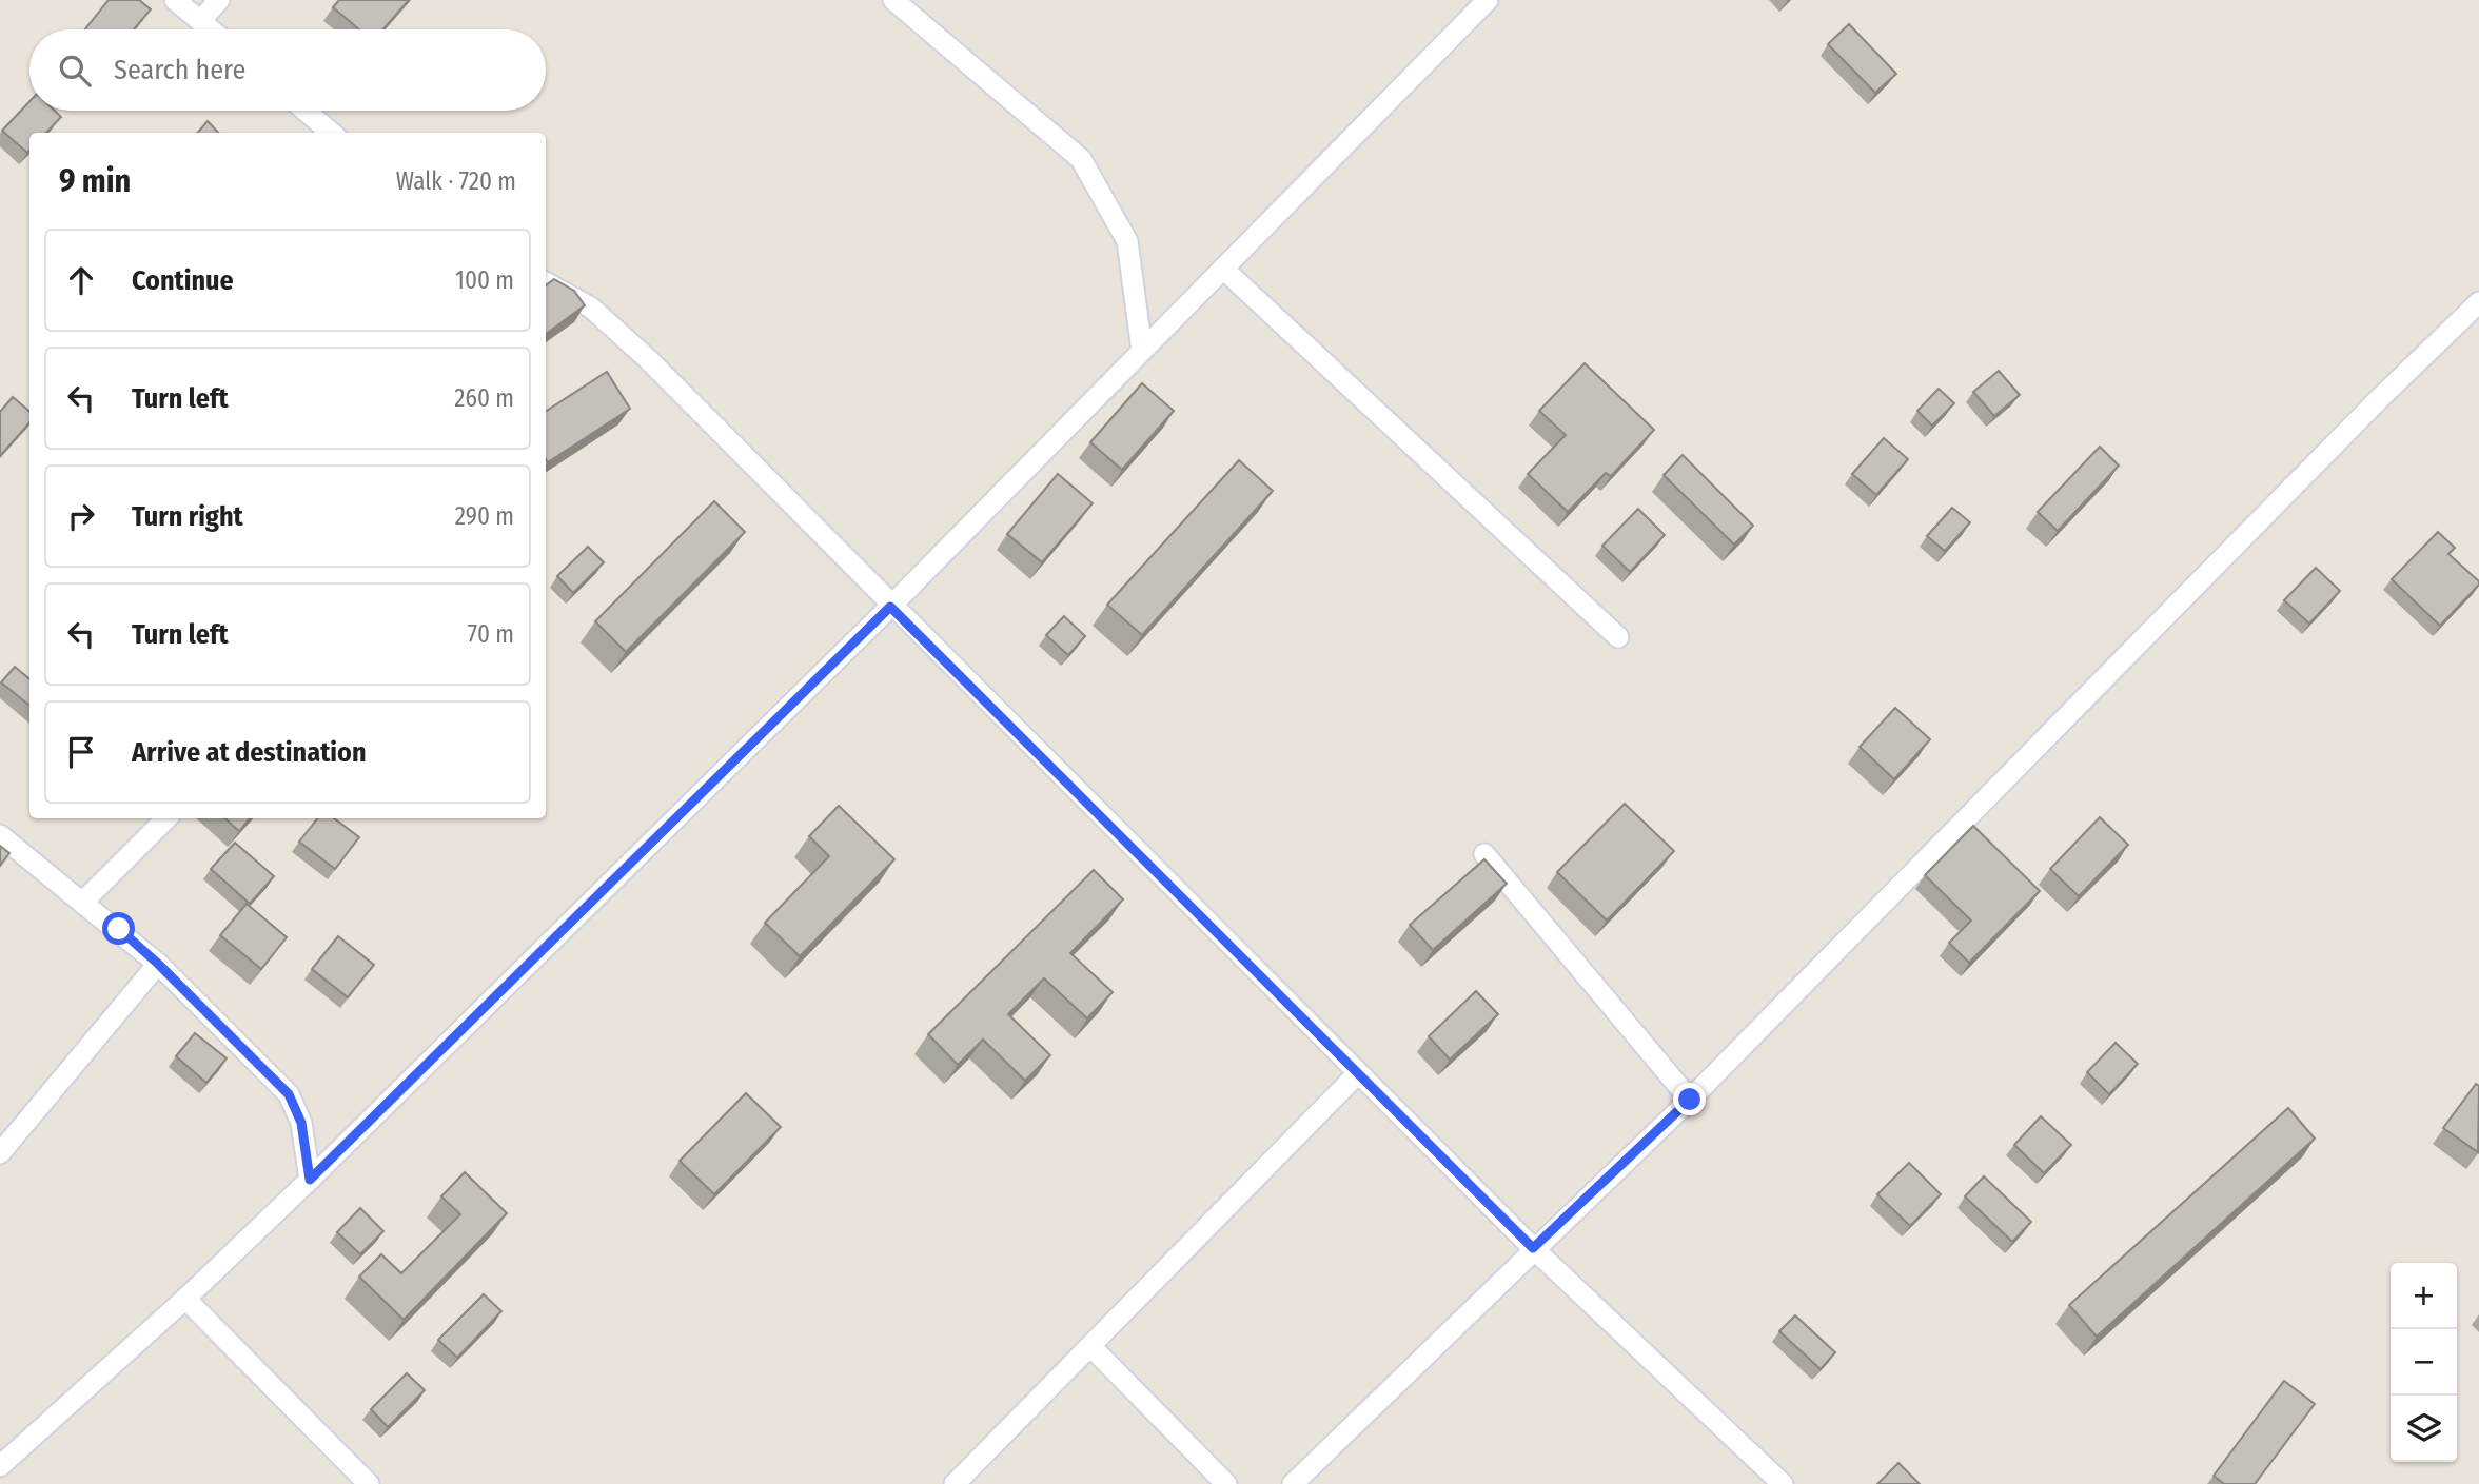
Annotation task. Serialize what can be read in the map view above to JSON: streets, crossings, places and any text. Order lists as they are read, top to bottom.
{
  "page": {
    "search": "Search here",
    "heading": ["9 min", "Walk · 720 m"],
    "list": [
      ["Continue", "100 m"],
      ["Turn left", "260 m"],
      ["Turn right", "290 m"],
      ["Turn left", "70 m"],
      "Arrive at destination"
    ],
    "map_buttons": ["+", "−"]
  }
}
